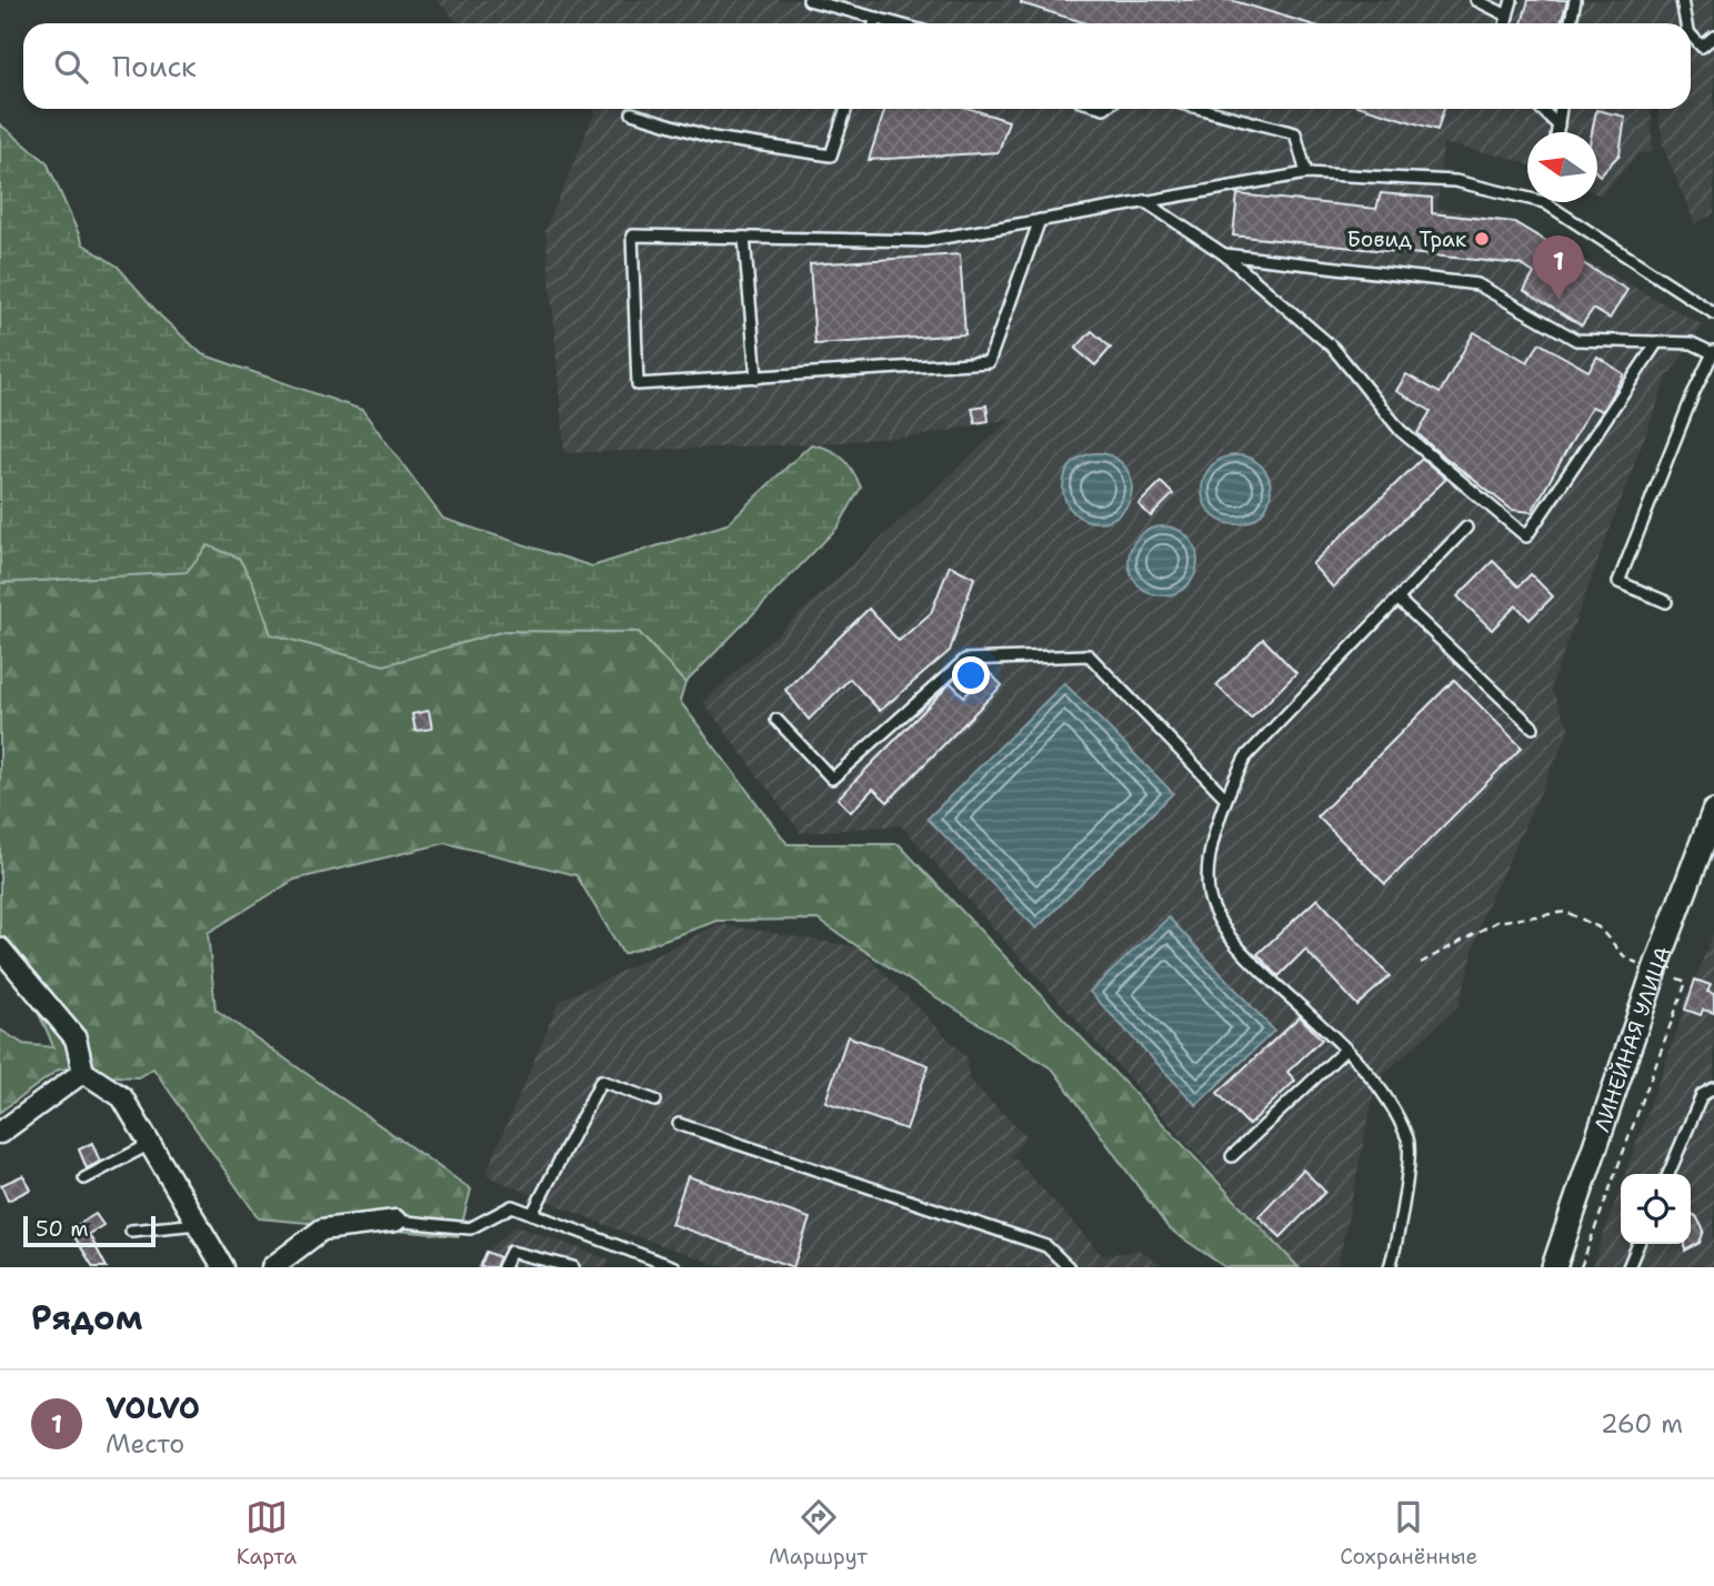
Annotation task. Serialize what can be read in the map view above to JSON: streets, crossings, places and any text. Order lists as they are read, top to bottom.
{
  "streets": {
    "street": ["ЛИНЕЙНАЯ УЛИЦА"]
  },
  "places": ["Бовид Трак"],
  "scale_bar": "50 m",
  "north": "left",
  "page": {
    "search": "Поиск",
    "pins": "1",
    "scale": "50 m",
    "heading": "Рядом",
    "list": [
      {
        "mark": "1",
        "name": "VOLVO",
        "note": "Место",
        "value": "260 m"
      }
    ],
    "nav": ["Карта", "Маршрут", "Сохранённые"]
  }
}
